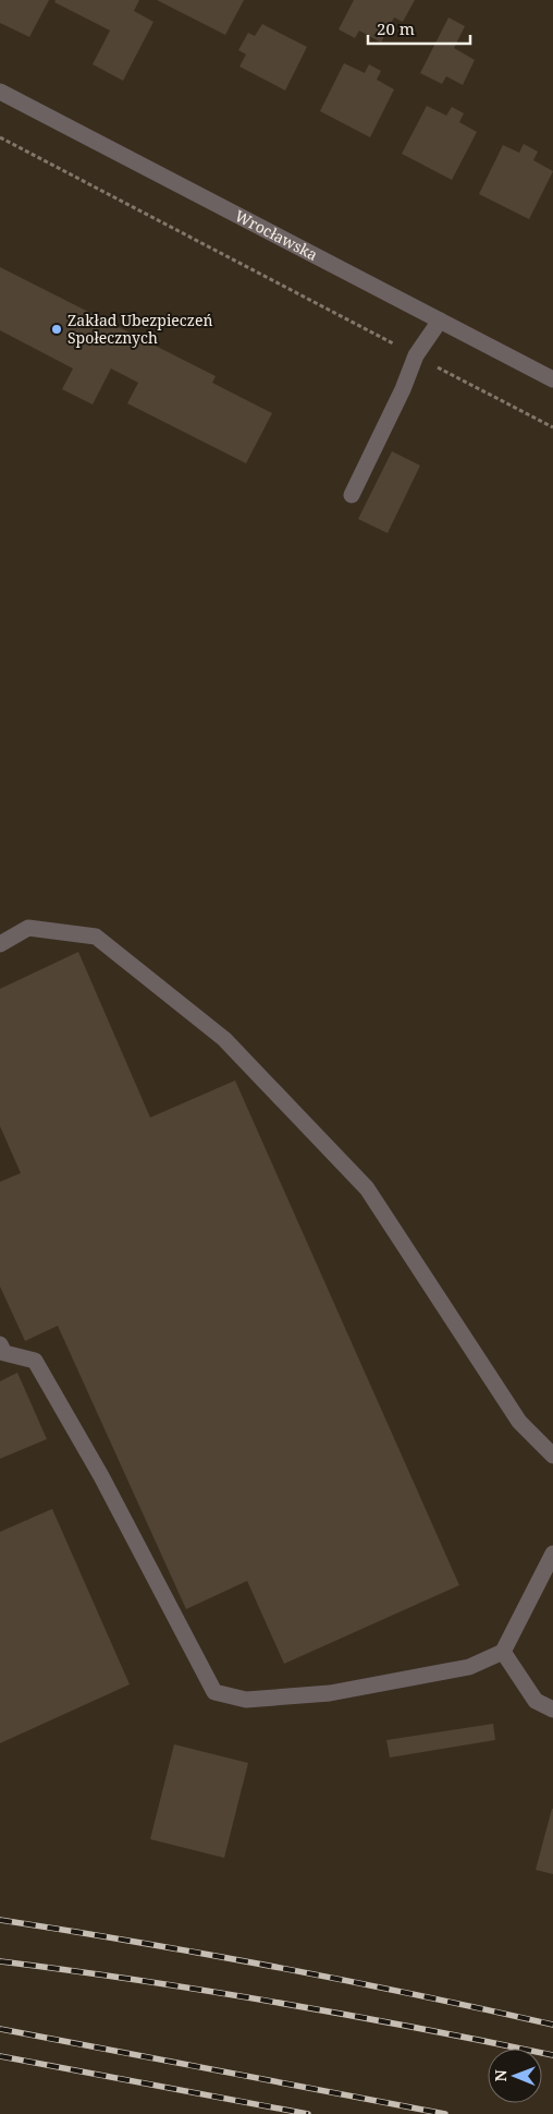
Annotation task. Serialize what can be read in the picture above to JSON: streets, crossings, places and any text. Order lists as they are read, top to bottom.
{
  "streets": {
    "street": ["Wrocławska"]
  },
  "places": ["Zakład Ubezpieczeń Społecznych"],
  "scale_bar": "20 m",
  "north": "left"
}
